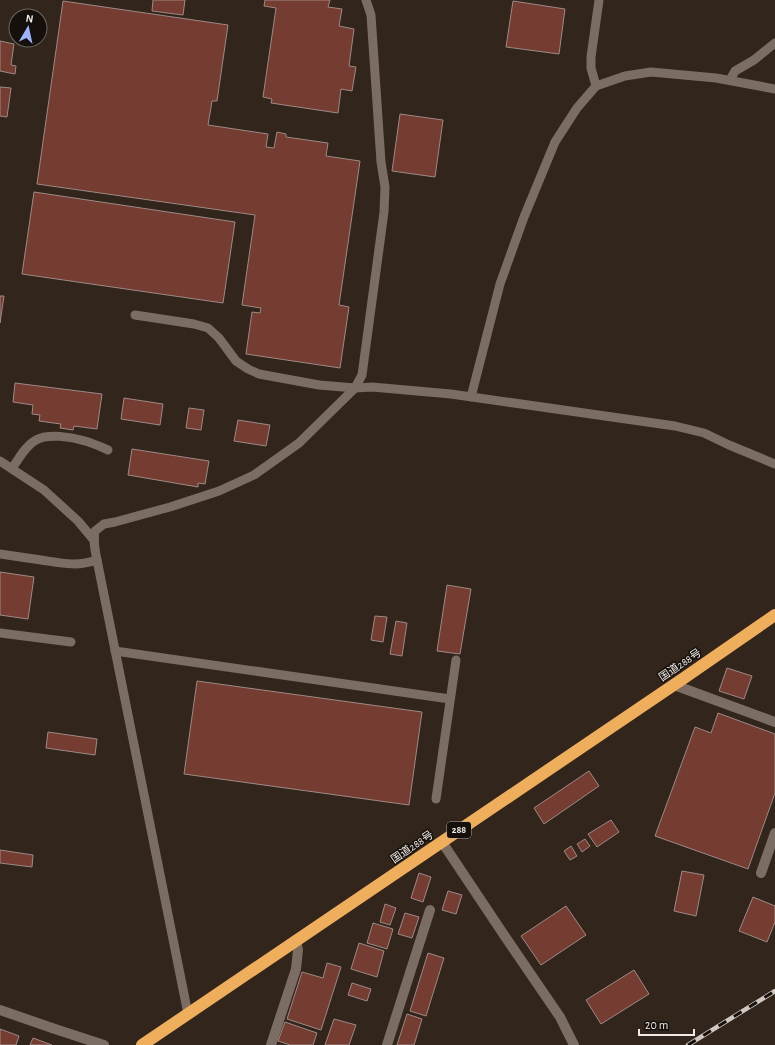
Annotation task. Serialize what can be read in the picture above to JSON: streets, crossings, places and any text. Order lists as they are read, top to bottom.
{
  "streets": {
    "highway": ["国道288号", "288"]
  },
  "scale_bar": "20 m",
  "north": "top"
}
